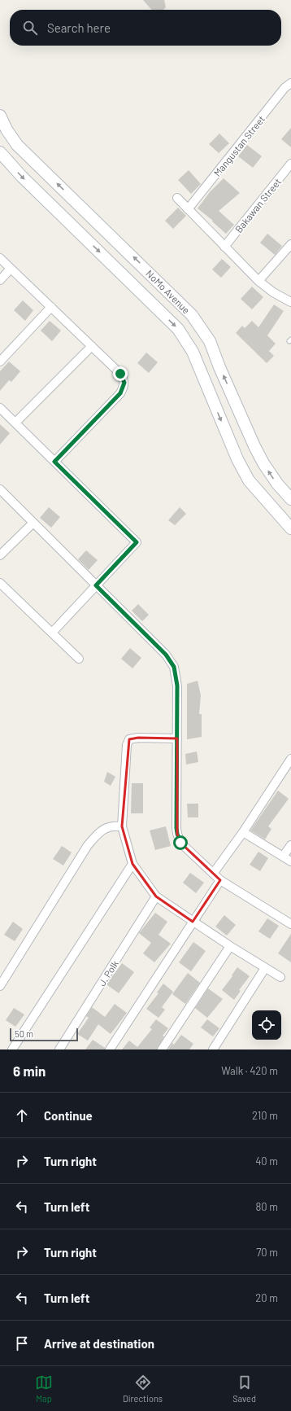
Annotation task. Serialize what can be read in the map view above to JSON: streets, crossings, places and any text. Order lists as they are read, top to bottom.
{
  "streets": {
    "main road": ["NoMo Avenue"],
    "street": ["Mangustan Street", "Bakawan Street", "J. Polk"]
  },
  "scale_bar": "50 m",
  "page": {
    "search": "Search here",
    "scale": "50 m",
    "heading": ["6 min", "Walk · 420 m"],
    "list": [
      ["Continue", "210 m"],
      ["Turn right", "40 m"],
      ["Turn left", "80 m"],
      ["Turn right", "70 m"],
      ["Turn left", "20 m"],
      "Arrive at destination"
    ],
    "nav": ["Map", "Directions", "Saved"]
  }
}
